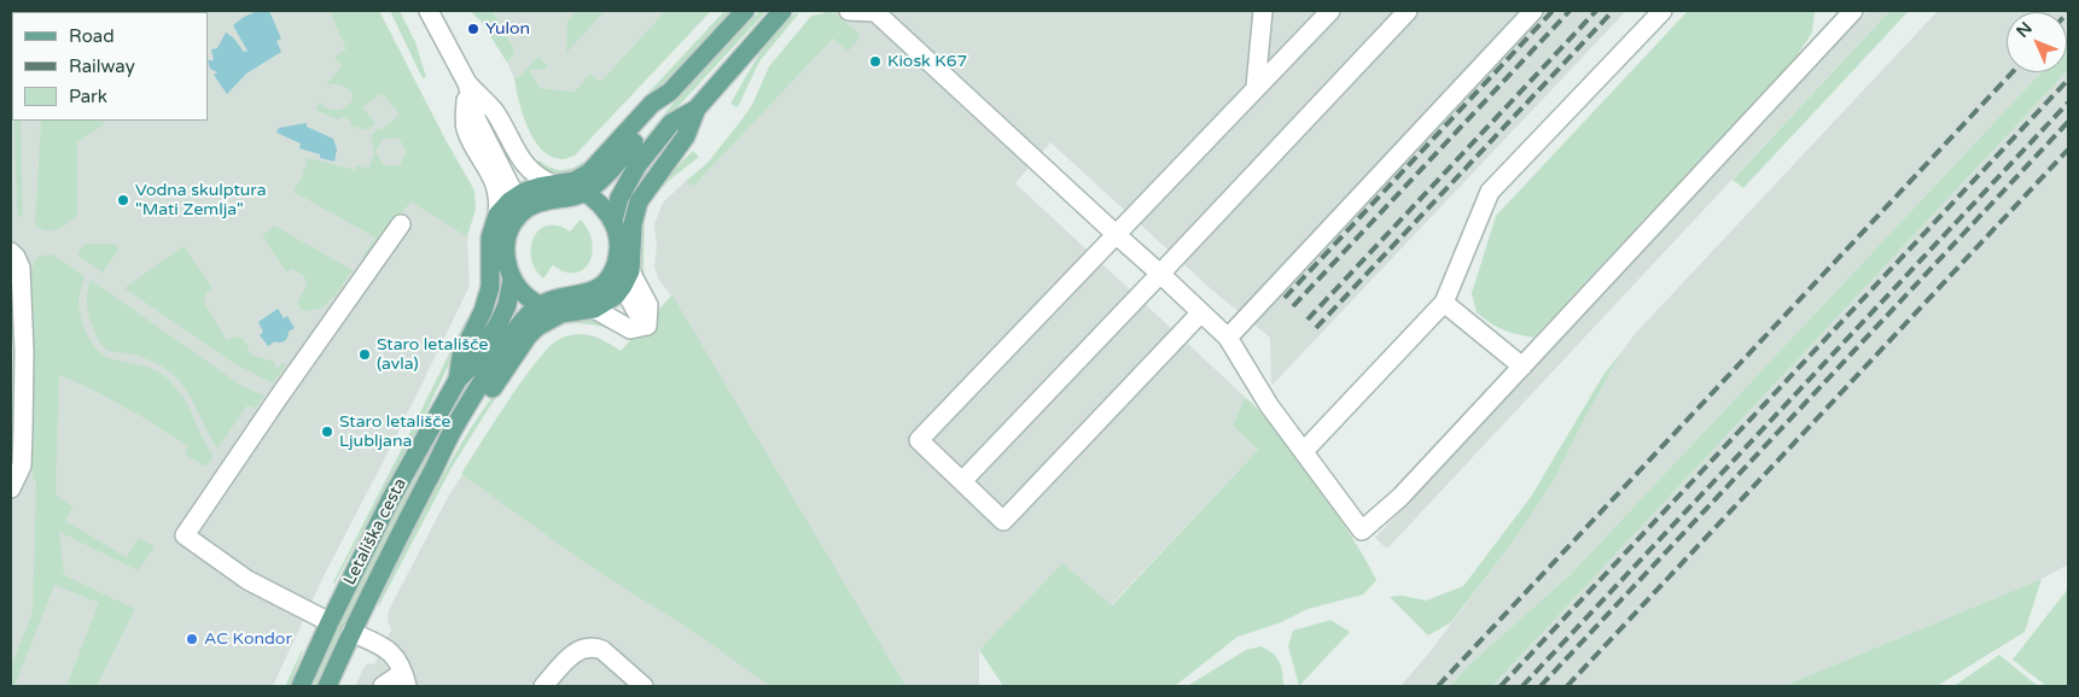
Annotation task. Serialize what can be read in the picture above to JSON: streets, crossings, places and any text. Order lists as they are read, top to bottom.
{
  "streets": {
    "main road": ["Letališka cesta"]
  },
  "places": [
    "Yulon",
    "Kiosk K67",
    "Vodna skulptura \"Mati Zemlja\"",
    "Staro letališče (avla)",
    "Staro letališče Ljubljana",
    "AC Kondor"
  ],
  "legend": ["Road", "Railway", "Park"],
  "north": "top left"
}
